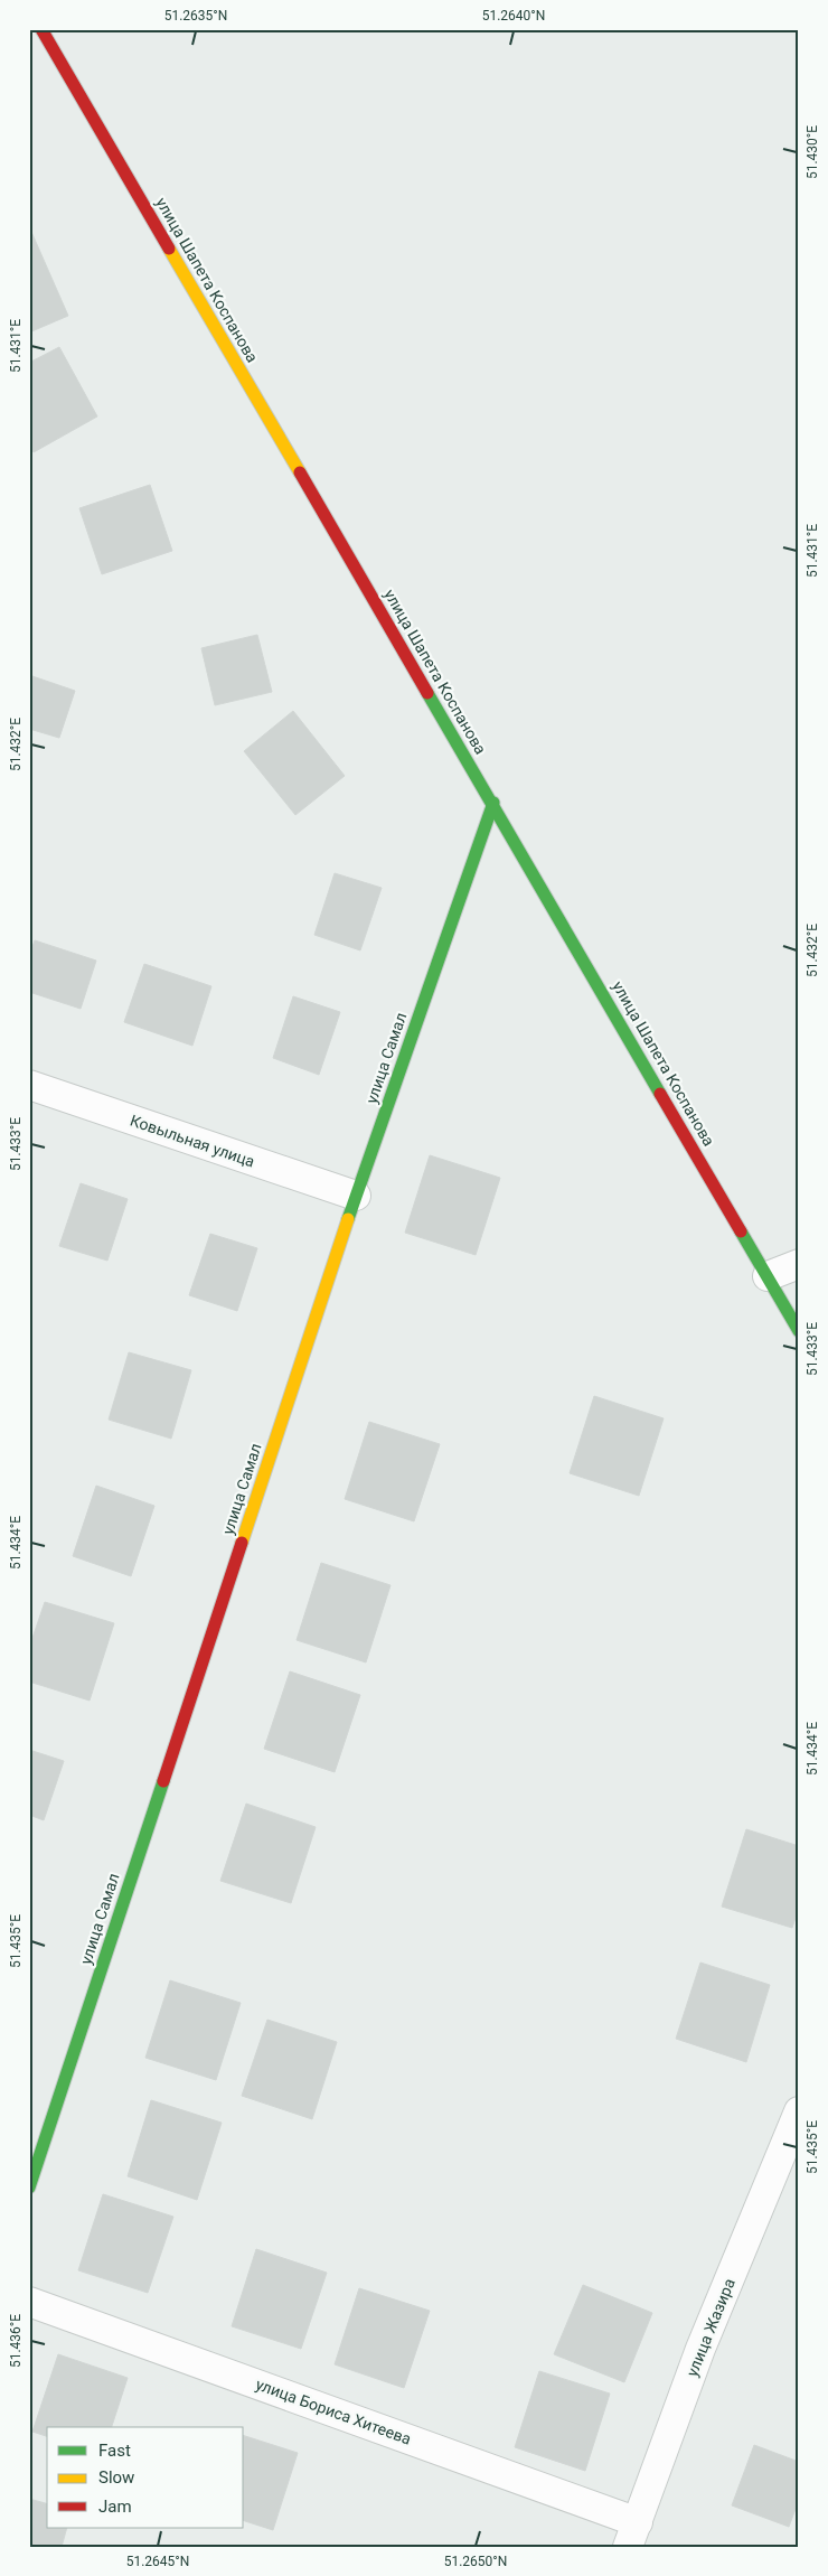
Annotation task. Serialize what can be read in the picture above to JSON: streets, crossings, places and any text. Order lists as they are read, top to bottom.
{
  "streets": {
    "street": [
      "улица Шапета Коспанова",
      "улица Самал",
      "Ковыльная улица",
      "улица Жазира",
      "улица Бориса Хитеева"
    ]
  },
  "crossings": [
    ["улица Шапета Коспанова", "улица Самал"],
    ["улица Самал", "Ковыльная улица"],
    ["улица Жазира", "улица Бориса Хитеева"]
  ],
  "legend": ["Fast", "Slow", "Jam"],
  "coordinates": [
    "51.2635°N",
    "51.2640°N",
    "51.430°E",
    "51.431°E",
    "51.432°E",
    "51.433°E",
    "51.434°E",
    "51.435°E",
    "51.436°E",
    "51.2645°N",
    "51.2650°N"
  ]
}
